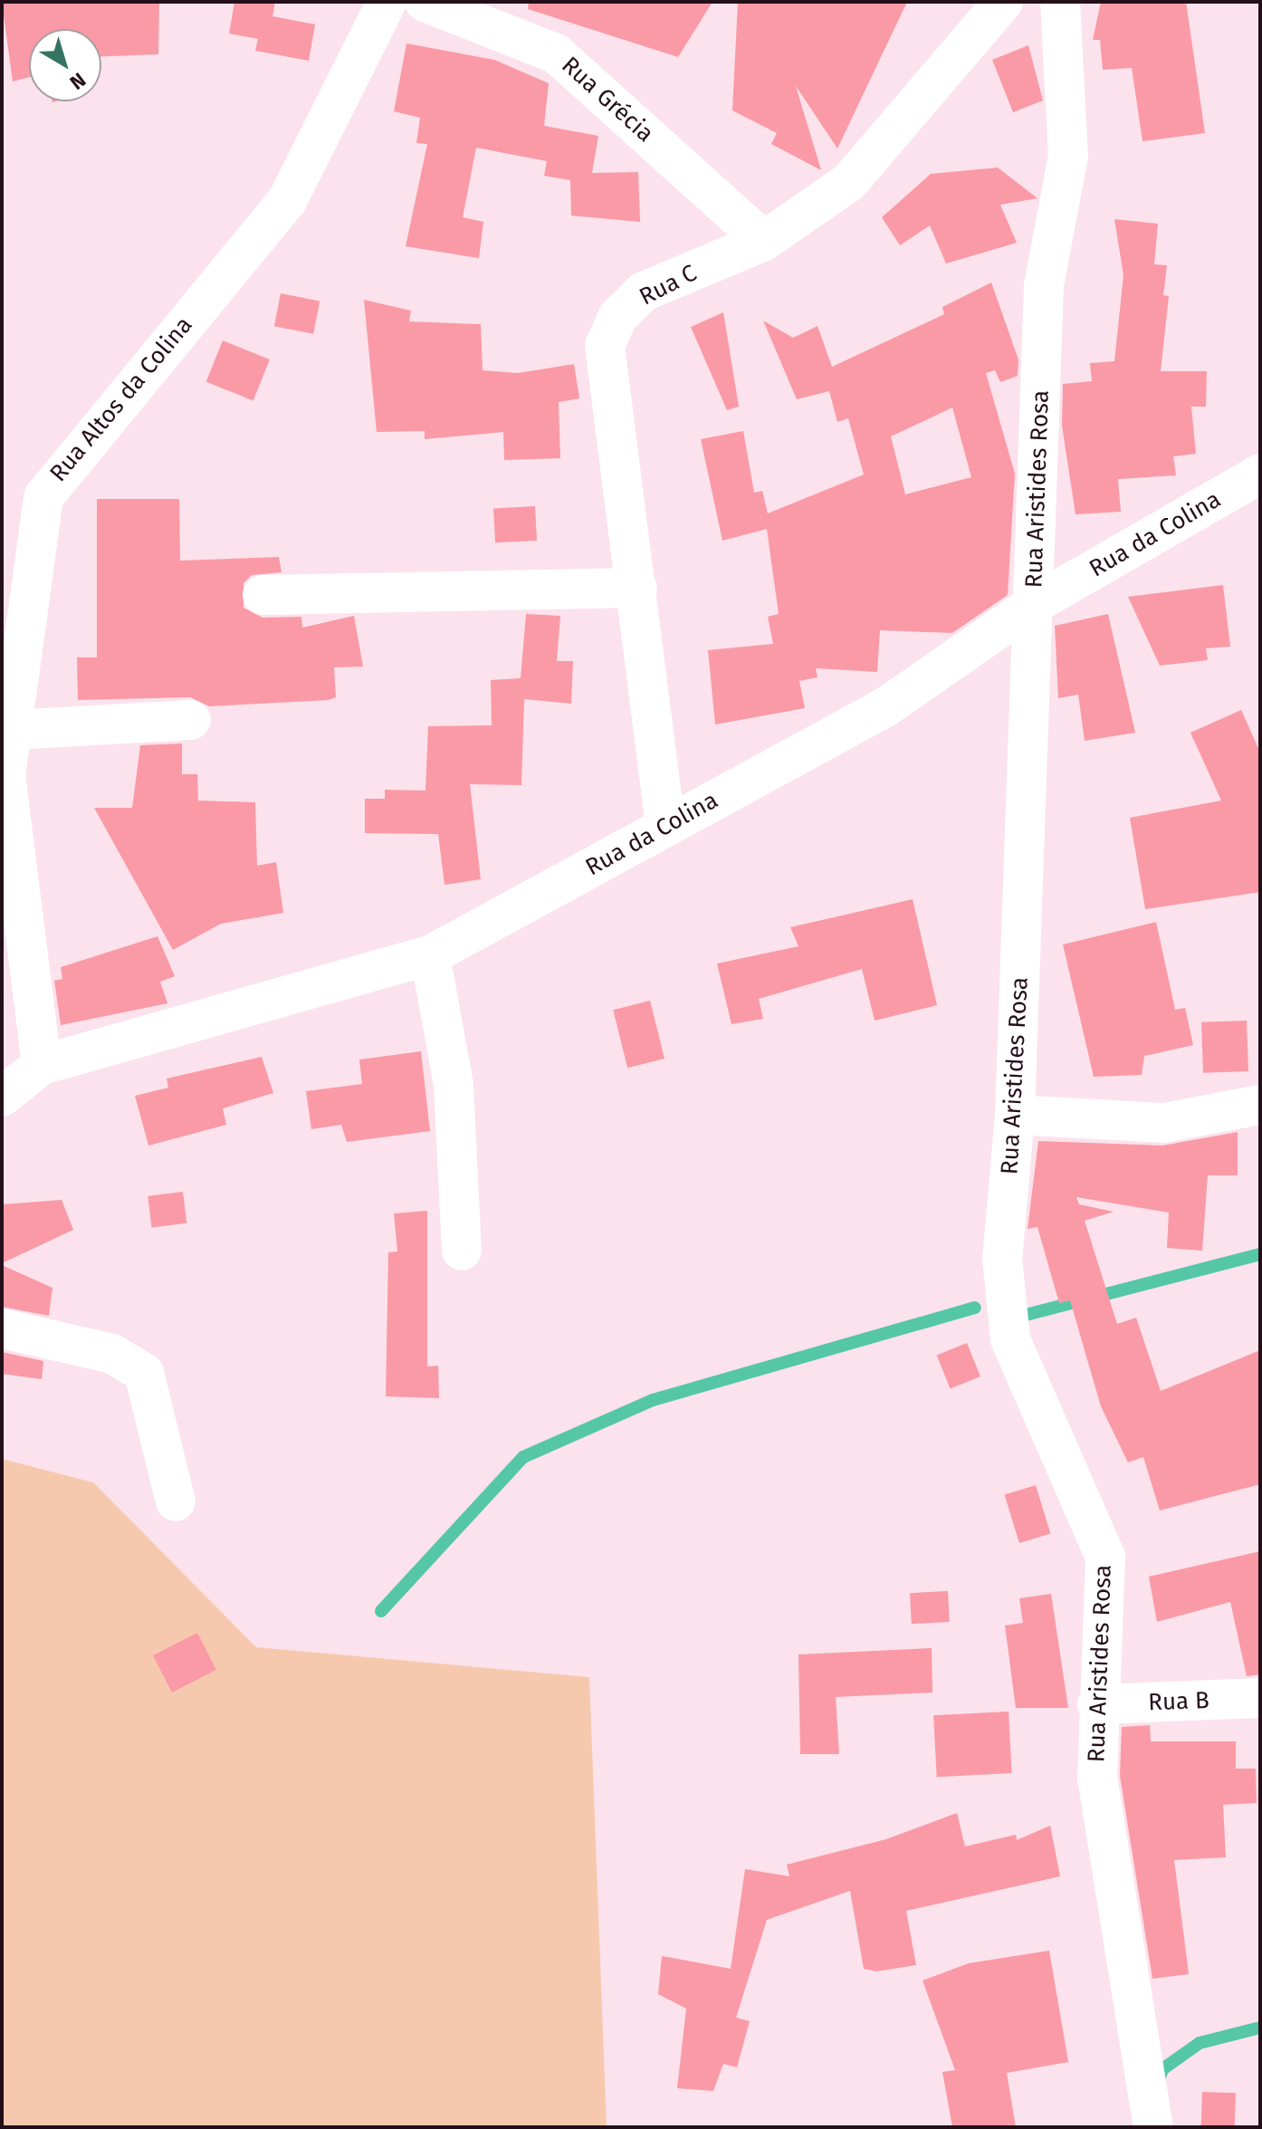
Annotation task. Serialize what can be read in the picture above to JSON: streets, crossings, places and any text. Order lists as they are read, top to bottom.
{
  "streets": {
    "street": [
      "Rua Grécia",
      "Rua C",
      "Rua Altos da Colina",
      "Rua Aristides Rosa",
      "Rua da Colina",
      "Rua B"
    ]
  },
  "crossings": [
    ["Rua Grécia", "Rua C"],
    ["Rua C", "Rua da Colina"],
    ["Rua Altos da Colina", "Rua da Colina"],
    ["Rua Aristides Rosa", "Rua da Colina"],
    ["Rua Aristides Rosa", "Rua B"]
  ],
  "north": "bottom right"
}
